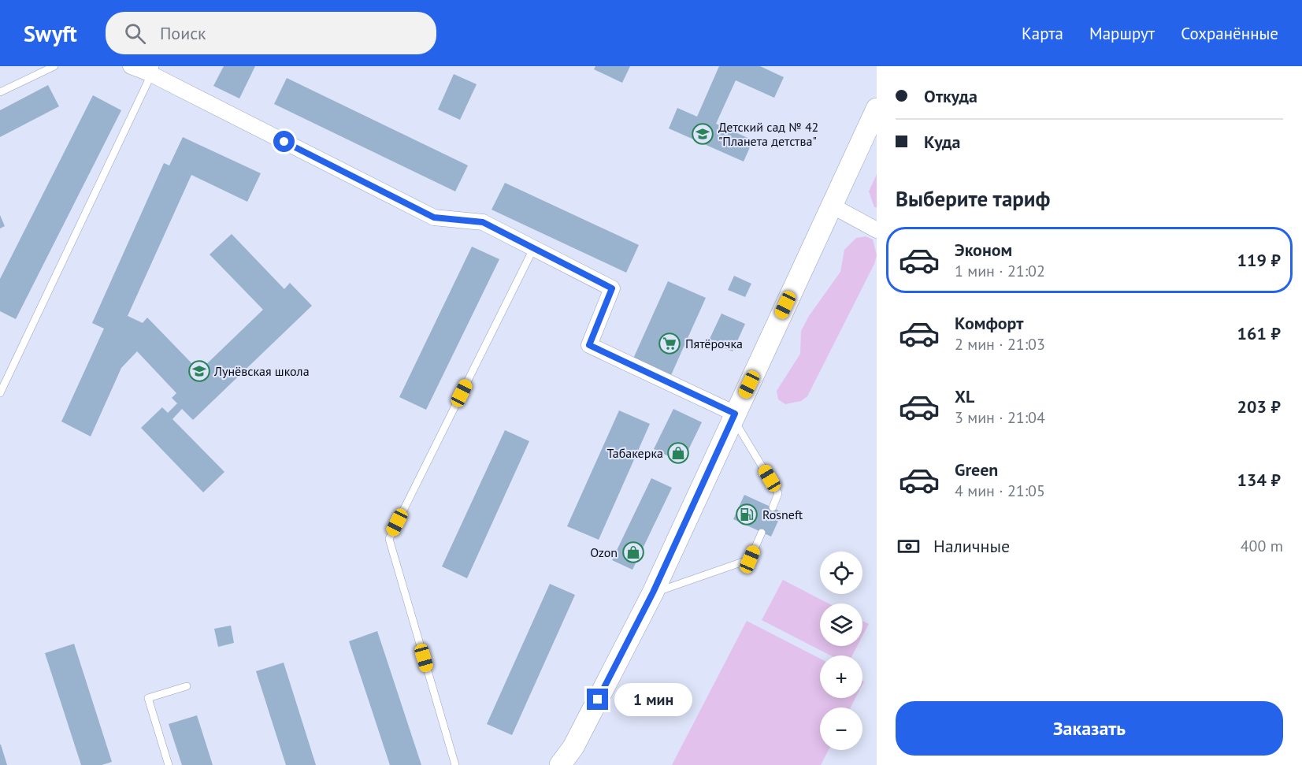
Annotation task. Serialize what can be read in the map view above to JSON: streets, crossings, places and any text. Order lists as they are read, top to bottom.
{
  "places": {
    "school or university": ["Детский сад № 42 \"Планета детства\"", "Лунёвская школа"],
    "supermarket": ["Пятёрочка"],
    "shop": ["Табакерка", "Ozon"],
    "fuel station": ["Rosneft"]
  },
  "page": {
    "header": "Swyft",
    "search": "Поиск",
    "nav": ["Карта", "Маршрут", "Сохранённые"],
    "banner": ["Откуда", "Куда"],
    "heading": "Выберите тариф",
    "list": [
      {
        "name": "Эконом",
        "note": "1 мин · 21:02",
        "value": "119 ₽"
      },
      {
        "name": "Комфорт",
        "note": "2 мин · 21:03",
        "value": "161 ₽"
      },
      {
        "name": "XL",
        "note": "3 мин · 21:04",
        "value": "203 ₽"
      },
      {
        "name": "Green",
        "note": "4 мин · 21:05",
        "value": "134 ₽"
      }
    ],
    "pay": ["Наличные", "400 m"],
    "map_buttons": ["+", "−"],
    "bubble": "1 мин",
    "buttons": "Заказать"
  }
}
